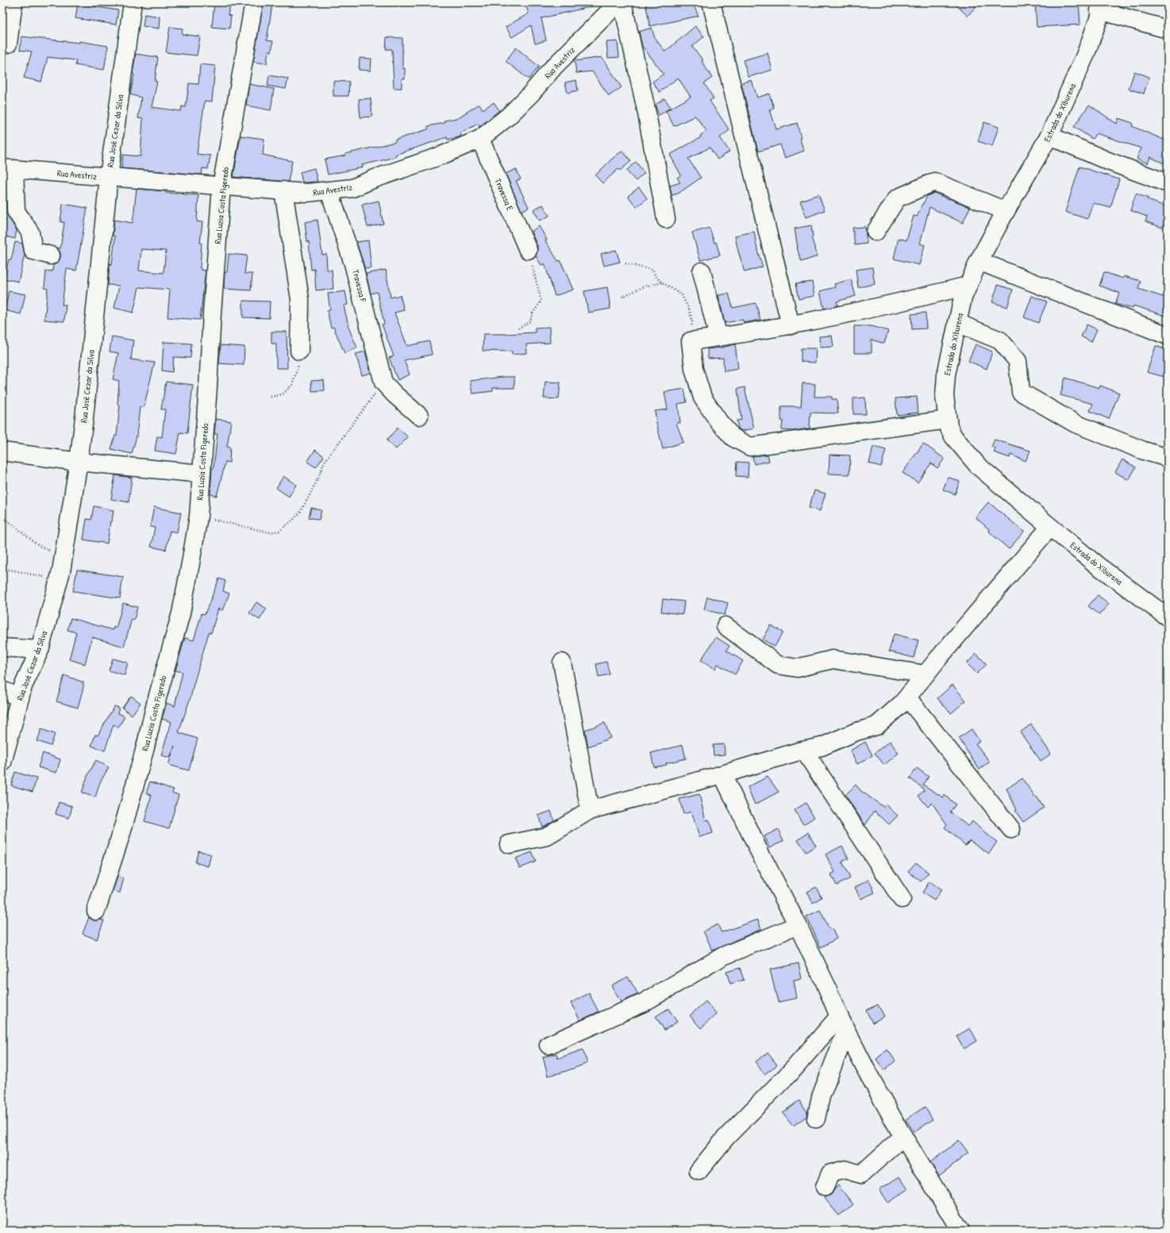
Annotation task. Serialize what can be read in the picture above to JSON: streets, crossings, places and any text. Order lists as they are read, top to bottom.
{
  "streets": {
    "street": [
      "Rua Avestriz",
      "Estrada do Xiburena",
      "Rua José Cezar da Silva",
      "Travessa E",
      "Rua Luzia Costa Figeredo",
      "Travessa F"
    ]
  },
  "crossings": [
    ["Rua Avestriz", "Rua José Cezar da Silva"],
    ["Rua Avestriz", "Travessa E"],
    ["Rua Avestriz", "Rua Luzia Costa Figeredo"],
    ["Rua Avestriz", "Travessa F"]
  ]
}
